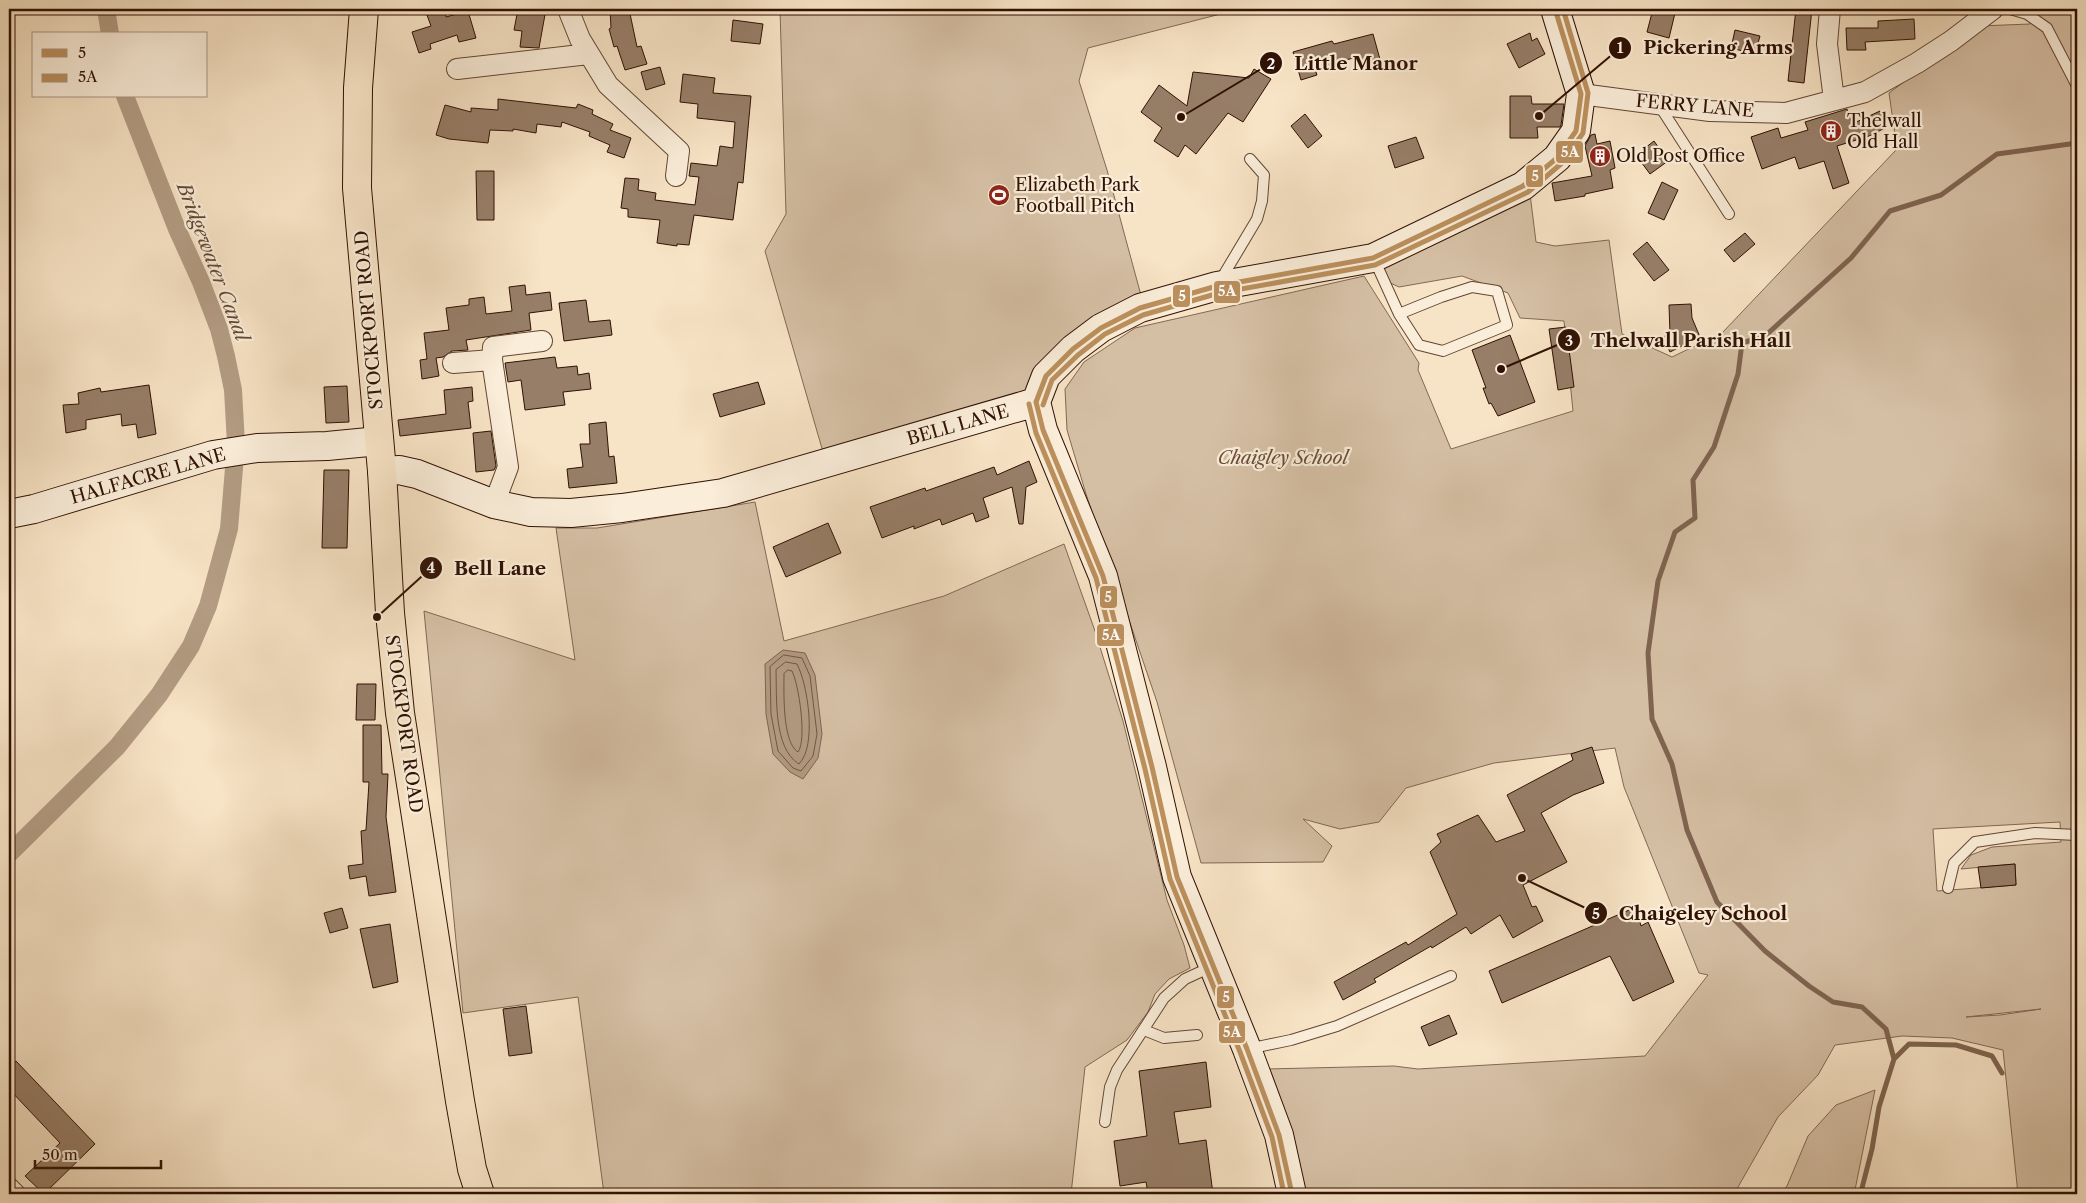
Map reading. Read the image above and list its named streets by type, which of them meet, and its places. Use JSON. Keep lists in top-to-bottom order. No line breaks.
{"streets":{"main road":["STOCKPORT ROAD","BELL LANE","HALFACRE LANE"],"street":["FERRY LANE"]},"crossings":[["STOCKPORT ROAD","BELL LANE"],["STOCKPORT ROAD","HALFACRE LANE"]],"water":["Bridgewater Canal"],"parks":["Chaigley School"],"places":{"other":["Pickering Arms","Little Manor","Thelwall Parish Hall","Bell Lane","Chaigeley School"],"building":["Thelwall Old Hall","Old Post Office"],"sports":["Elizabeth Park Football Pitch"]},"lines":["transit line 5","transit line 5A"],"legend":["5","5A"],"scale_bar":"50 m"}
